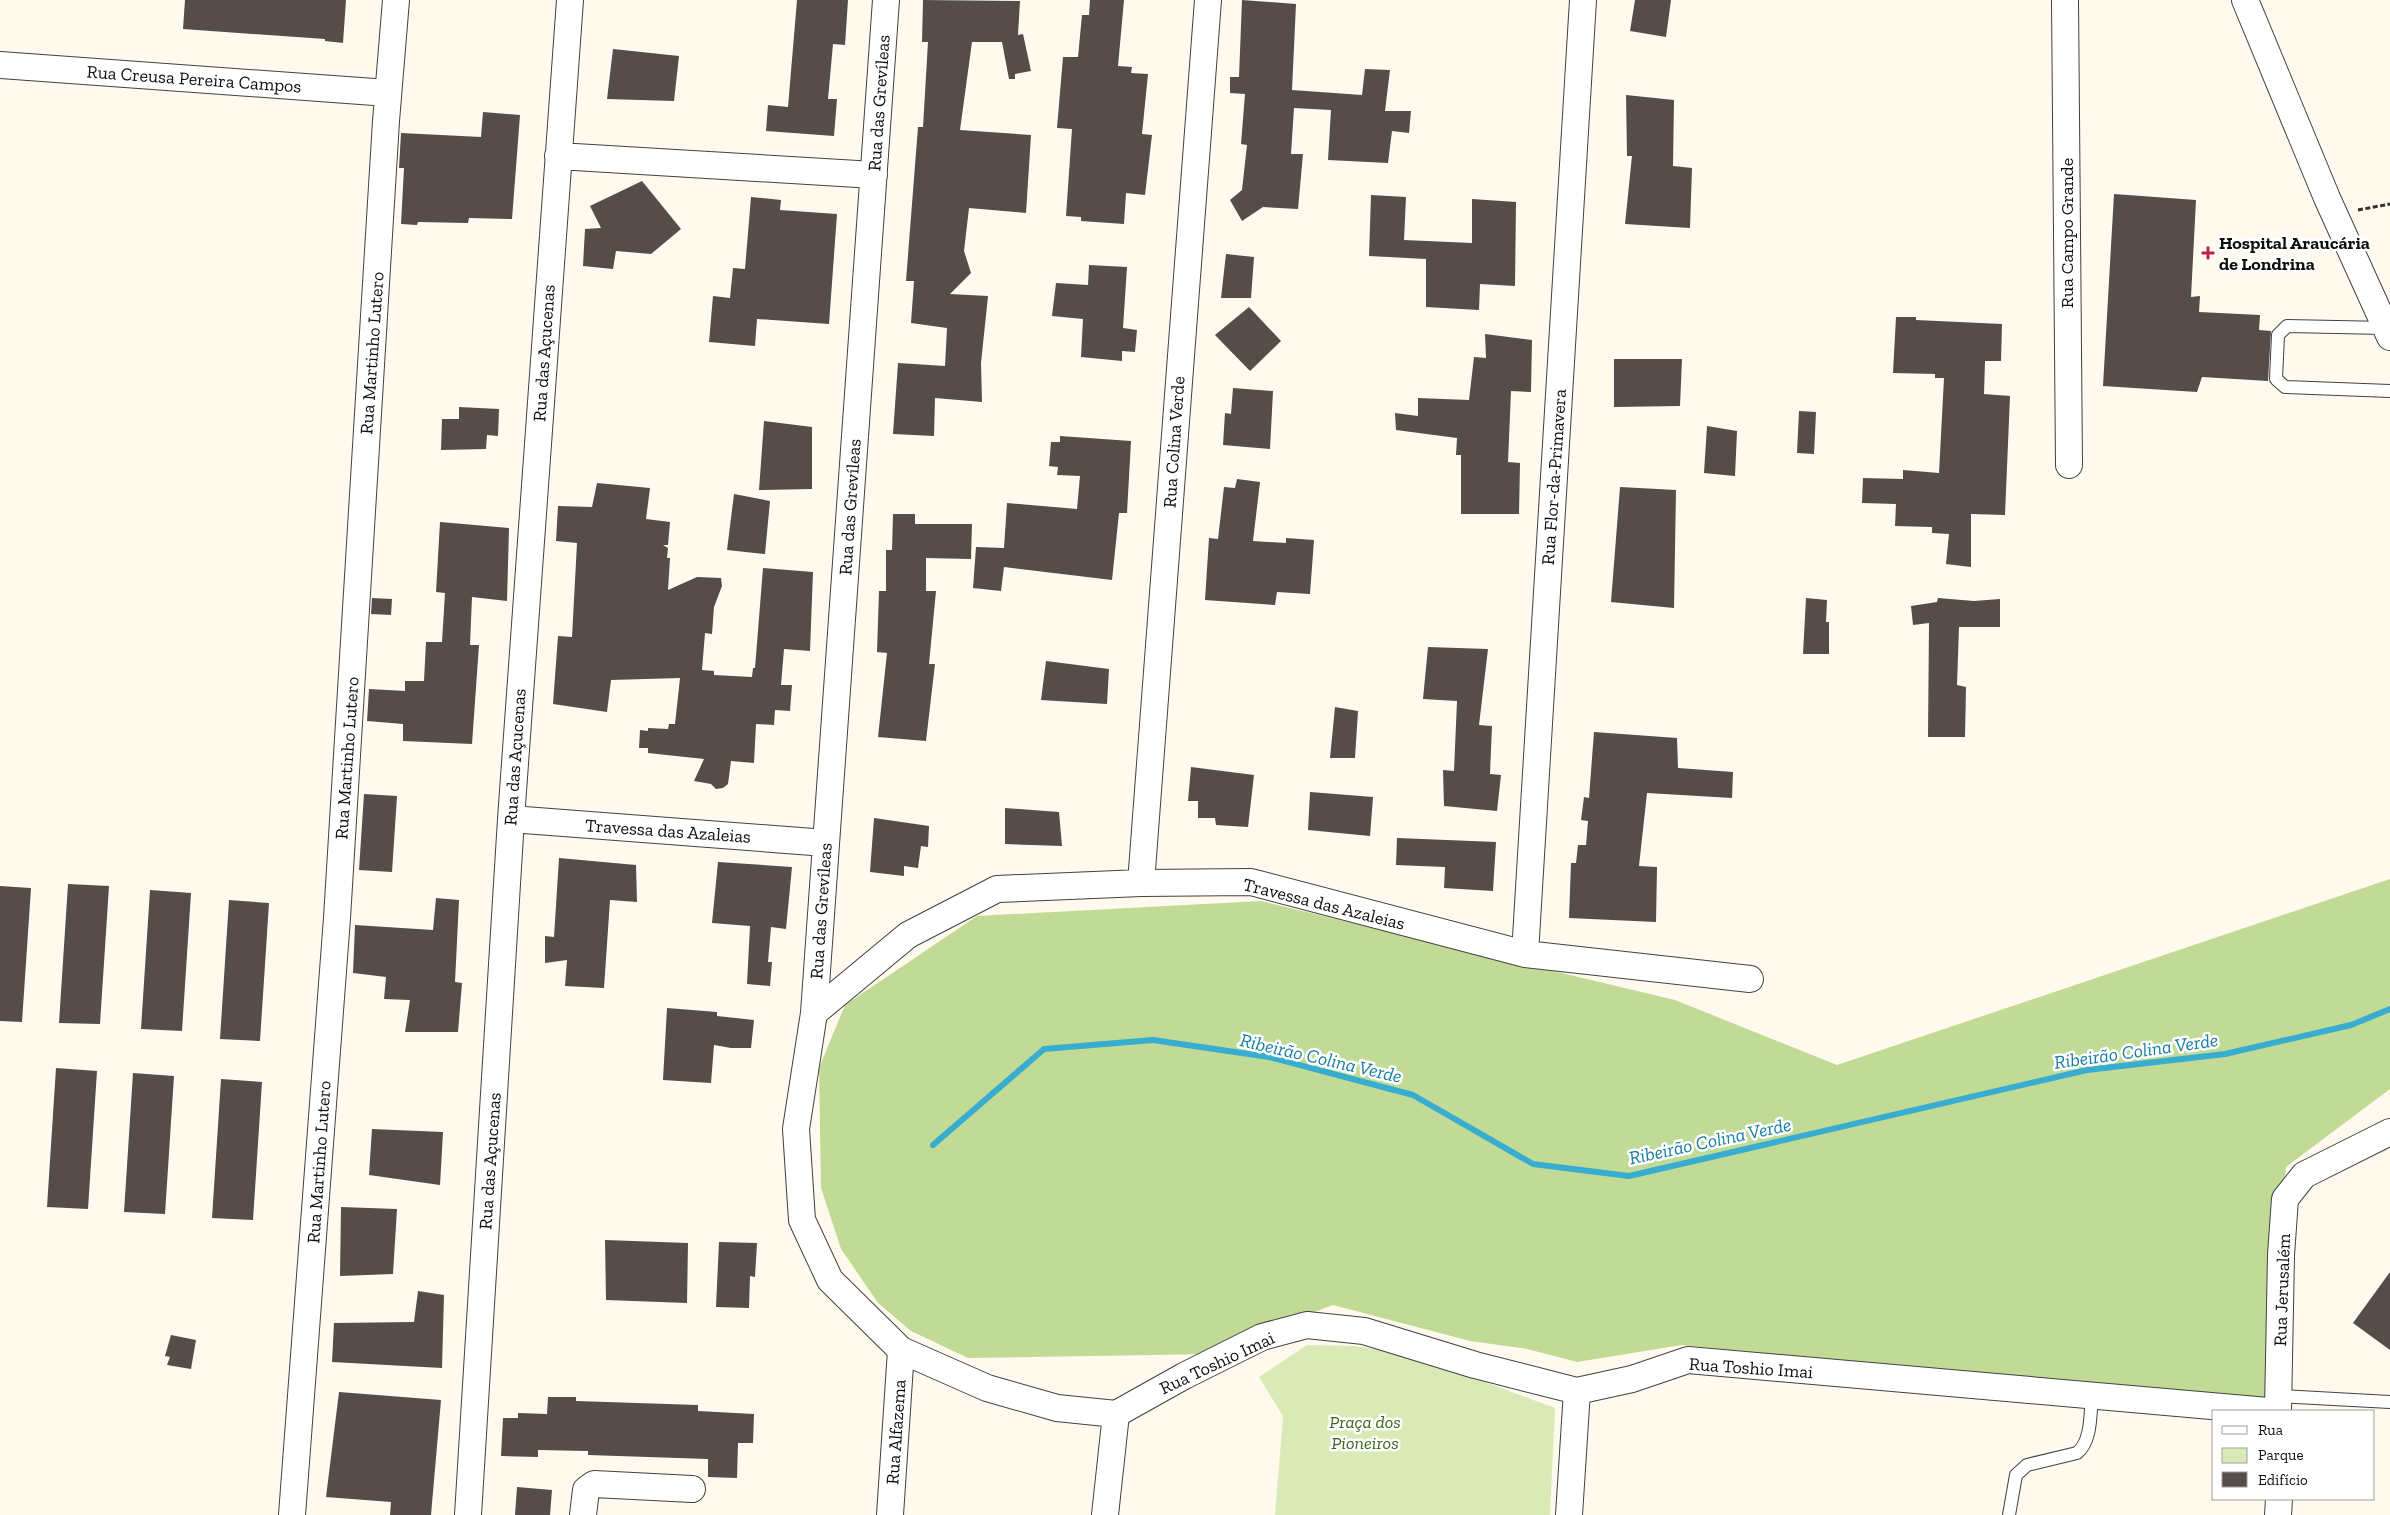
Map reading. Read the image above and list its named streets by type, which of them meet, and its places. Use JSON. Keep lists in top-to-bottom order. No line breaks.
{"streets":{"street":["Rua Creusa Pereira Campos","Rua das Grevíleas","Rua Campo Grande","Rua Martinho Lutero","Rua das Açucenas","Rua Colina Verde","Rua Flor-da-Primavera","Travessa das Azaleias","Rua Jerusalém","Rua Toshio Imai","Rua Alfazema"]},"crossings":[["Rua Creusa Pereira Campos","Rua Martinho Lutero"],["Rua das Grevíleas","Travessa das Azaleias"],["Rua das Grevíleas","Rua Alfazema"],["Rua das Açucenas","Travessa das Azaleias"],["Rua Colina Verde","Travessa das Azaleias"],["Rua Flor-da-Primavera","Travessa das Azaleias"],["Rua Jerusalém","Rua Toshio Imai"]],"water":["Ribeirão Colina Verde"],"parks":["Praça dos Pioneiros"],"places":{"health":["Hospital Araucária de Londrina"]},"legend":["Rua","Parque","Edifício"]}
